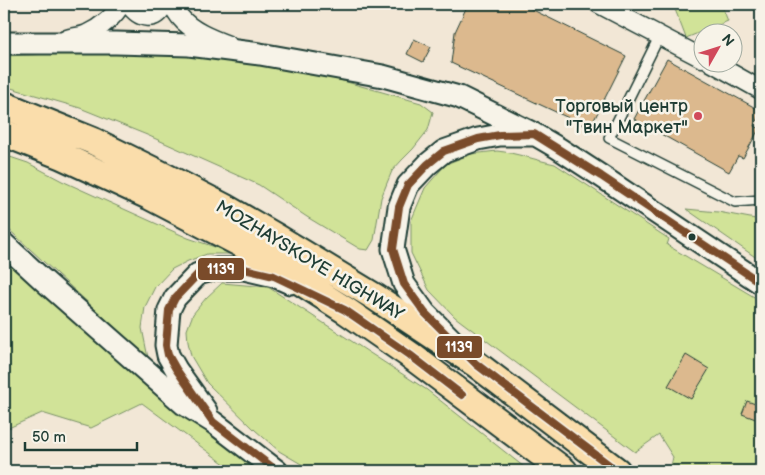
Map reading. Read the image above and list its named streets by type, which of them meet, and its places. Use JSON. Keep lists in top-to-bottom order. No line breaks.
{"streets":{"main road":["MOZHAYSKOYE HIGHWAY"]},"places":["Торговый центр \"Твин Маркет\""],"lines":["transit line 1139"],"scale_bar":"50 m","north":"top right"}
